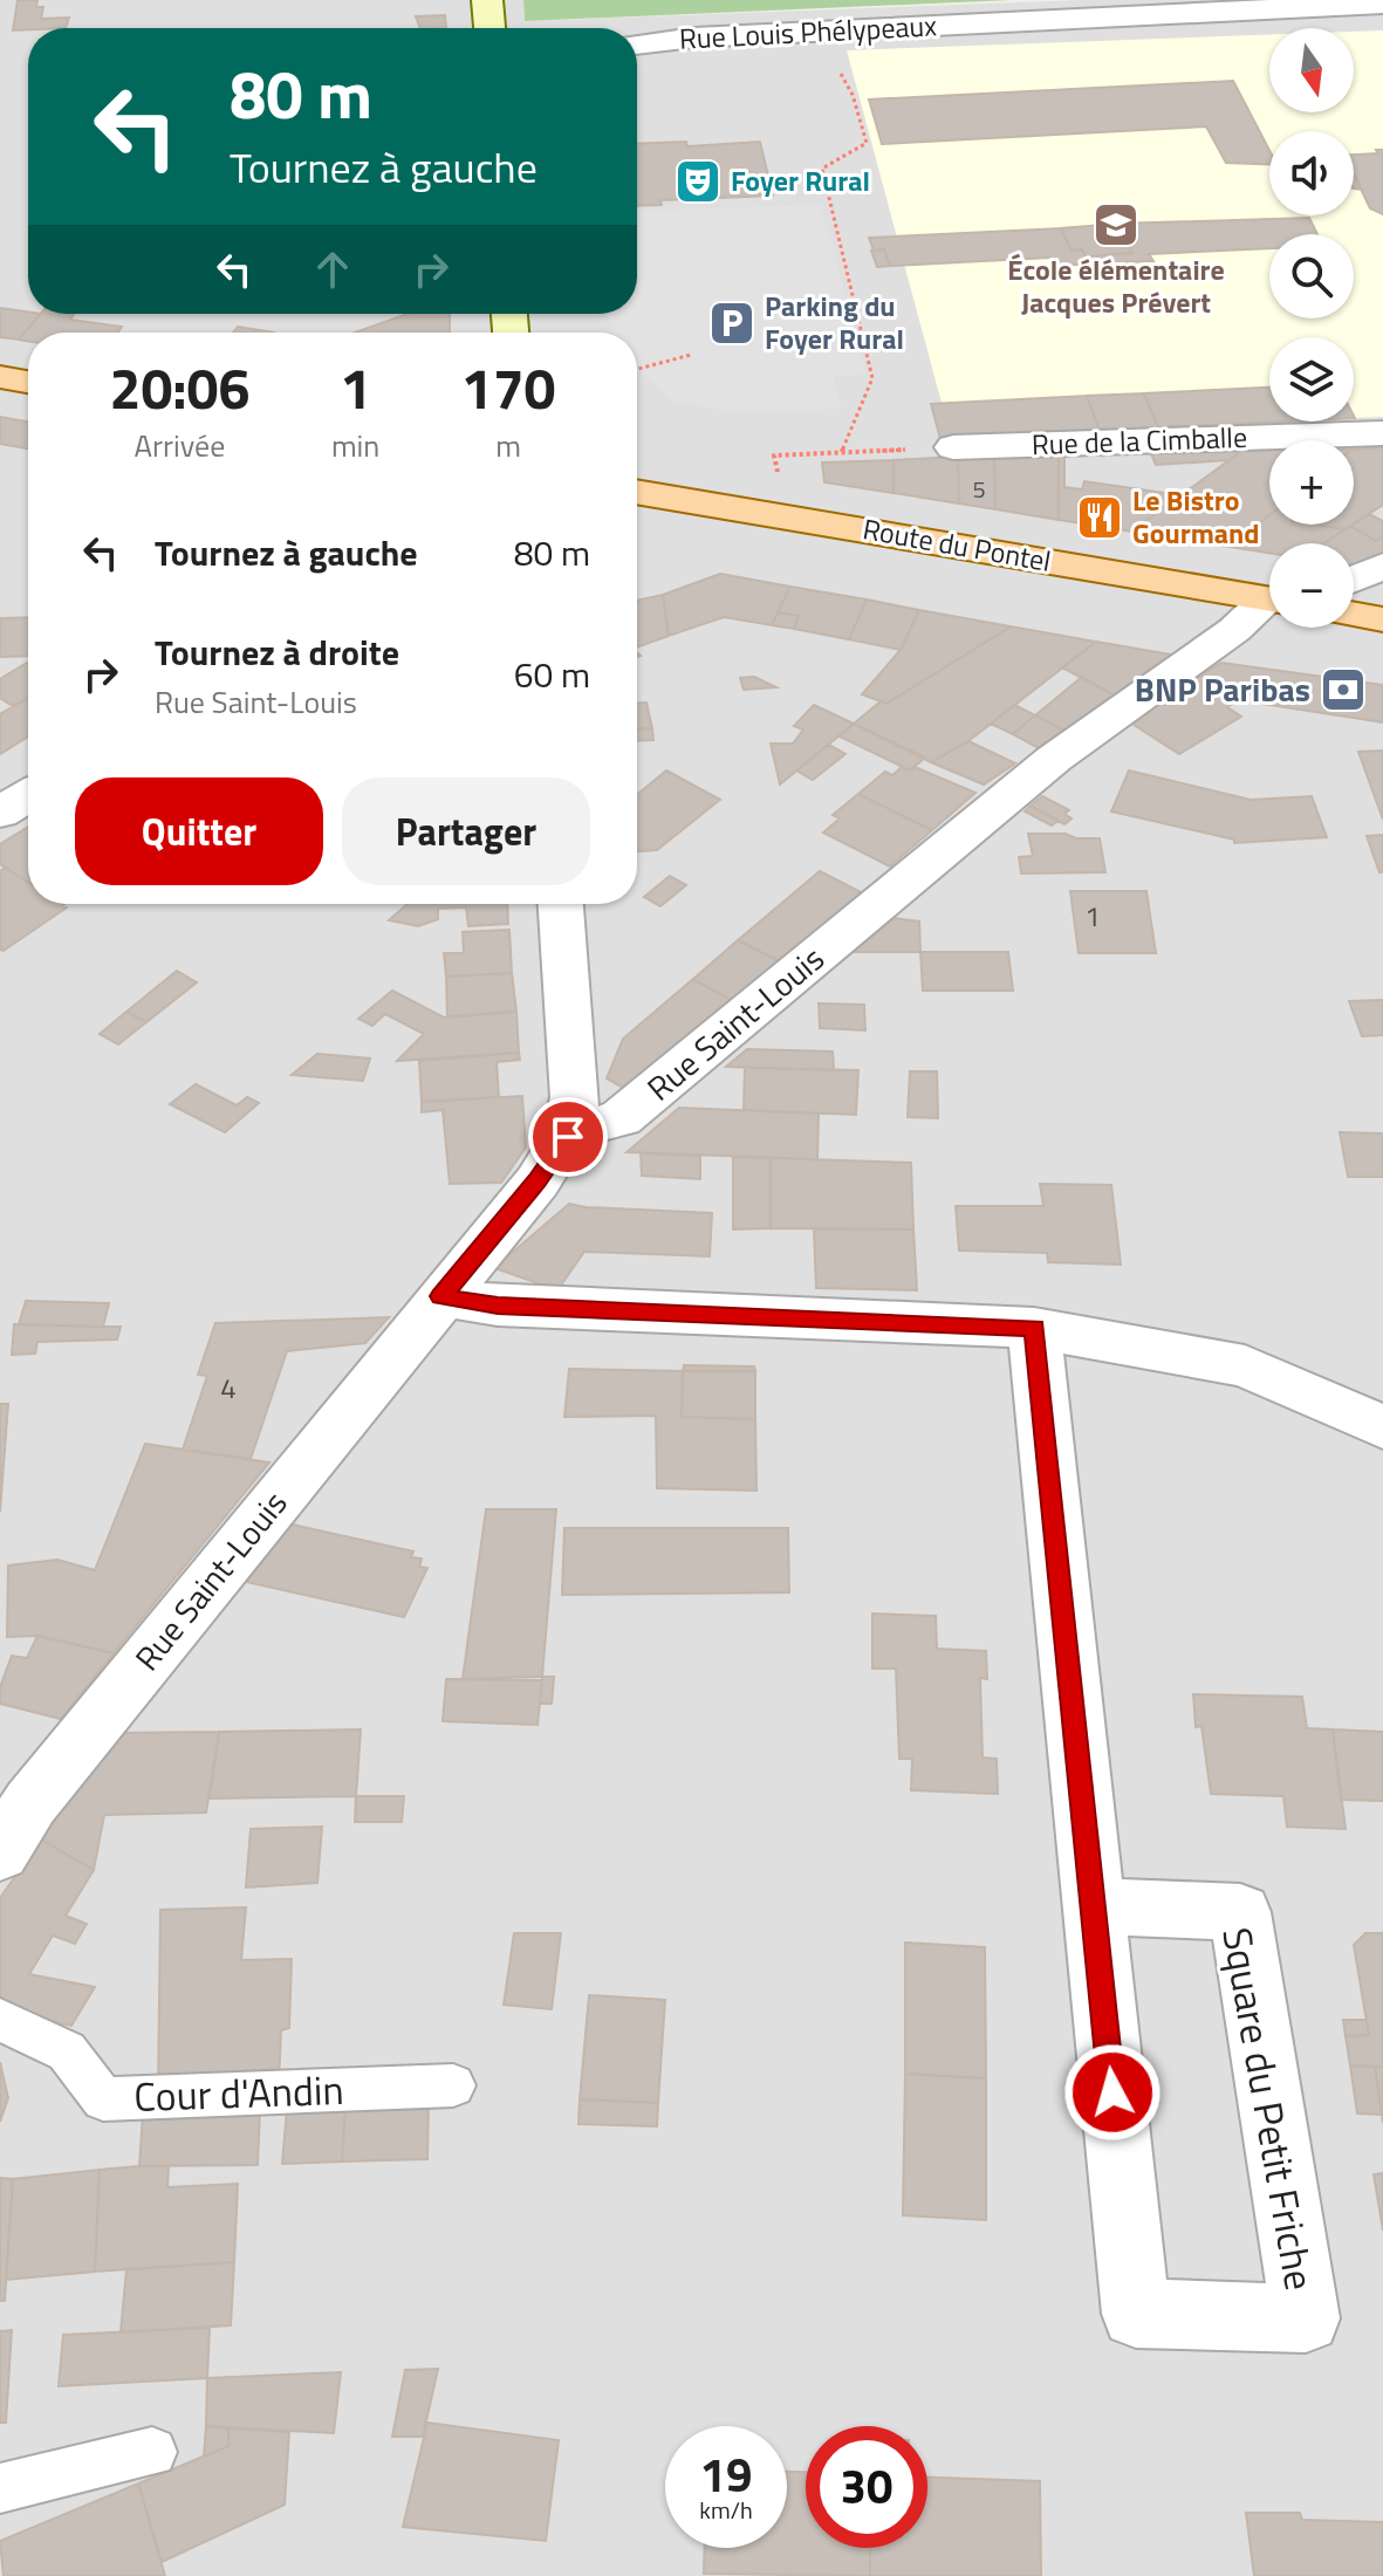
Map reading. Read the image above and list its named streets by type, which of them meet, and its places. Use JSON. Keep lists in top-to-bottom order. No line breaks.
{"streets":{"main road":["Route du Pontel"],"street":["Rue Louis Phélypeaux","Rue de la Cimballe","Rue Saint-Louis","Square du Petit Friche"],"lane":["Cour d'Andin"]},"places":{"theatre":["Foyer Rural"],"school or university":["École élémentaire Jacques Prévert"],"parking":["Parking du Foyer Rural"],"restaurant":["Le Bistro Gourmand"],"bank":["BNP Paribas"]},"house_numbers":["5","1","4"],"north":"bottom","page":{"map_buttons":["+","−"],"turn":["80 m","Tournez à gauche"],"eta":["20:06","Arrivée","1","min","170","m"],"list":[{"name":"Tournez à gauche","value":"80 m"},{"name":"Tournez à droite","note":"Rue Saint-Louis","value":"60 m"}],"buttons":["Quitter","Partager"],"speed":"19 km/h","limit":"30"}}
